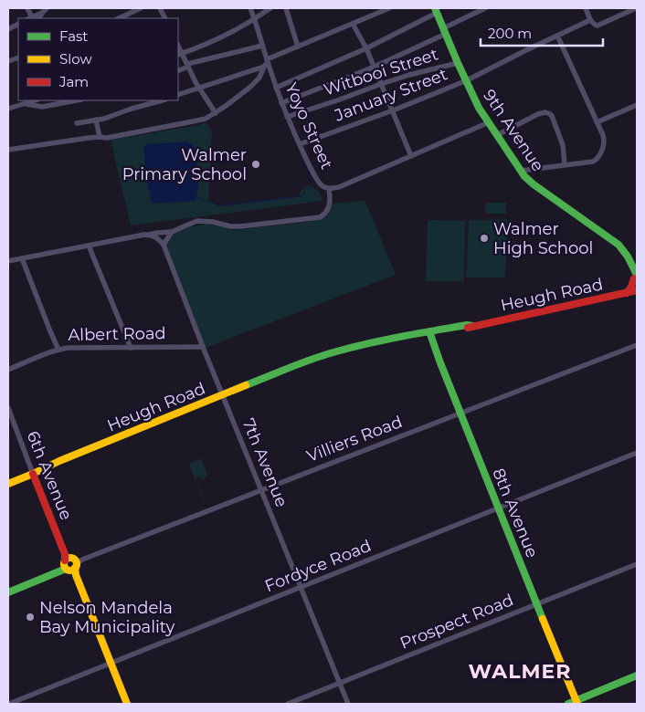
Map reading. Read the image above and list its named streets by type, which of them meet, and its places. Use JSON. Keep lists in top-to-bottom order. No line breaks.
{"streets":{"street":["Witbooi Street","January Street","Yoyo Street","9th Avenue","Heugh Road","Albert Road","Villiers Road","7th Avenue","6th Avenue","8th Avenue","Fordyce Road","Prospect Road"]},"crossings":[["Witbooi Street","Yoyo Street"],["Witbooi Street","9th Avenue"],["January Street","Yoyo Street"],["January Street","9th Avenue"],["Yoyo Street","9th Avenue"],["9th Avenue","Heugh Road"],["Heugh Road","7th Avenue"],["Heugh Road","6th Avenue"],["Heugh Road","8th Avenue"],["Albert Road","7th Avenue"],["Villiers Road","7th Avenue"],["Villiers Road","6th Avenue"],["Villiers Road","8th Avenue"],["7th Avenue","Fordyce Road"],["7th Avenue","Prospect Road"],["6th Avenue","Fordyce Road"],["8th Avenue","Fordyce Road"],["8th Avenue","Prospect Road"]],"districts":["WALMER"],"places":["Walmer Primary School","Walmer High School","Nelson Mandela Bay Municipality"],"legend":["Fast","Slow","Jam"],"scale_bar":"200 m"}
